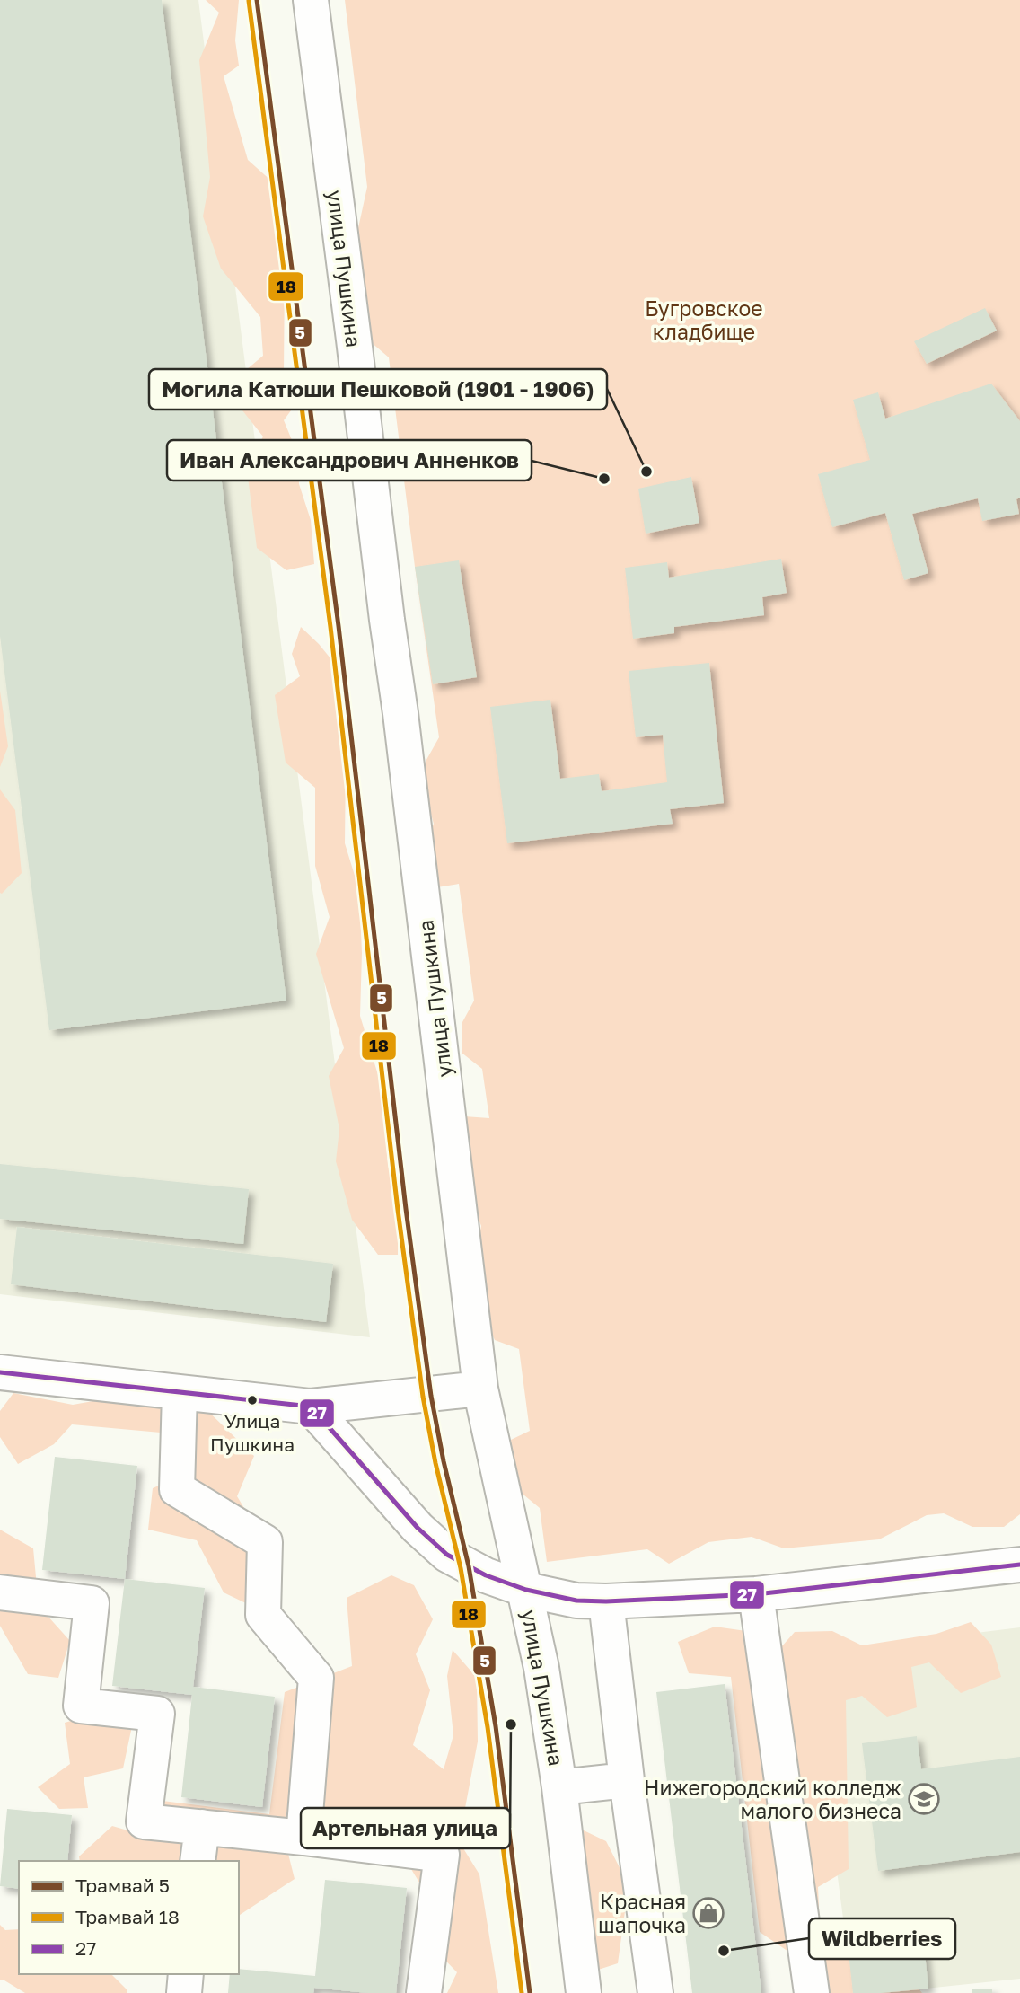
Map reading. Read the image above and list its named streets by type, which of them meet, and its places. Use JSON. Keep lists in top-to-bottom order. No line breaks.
{"streets":{"street":["улица Пушкина"]},"parks":["Бугровское кладбище"],"places":{"other":["Могила Катюши Пешковой (1901 - 1906)","Иван Александрович Анненков","Улица Пушкина","Артельная улица","Wildberries"],"school or university":["Нижегородский колледж малого бизнеса"],"shop":["Красная шапочка"]},"lines":["tram line 5","tram line 18","transit line 27"],"legend":["Трамвай 5","Трамвай 18","27"]}
